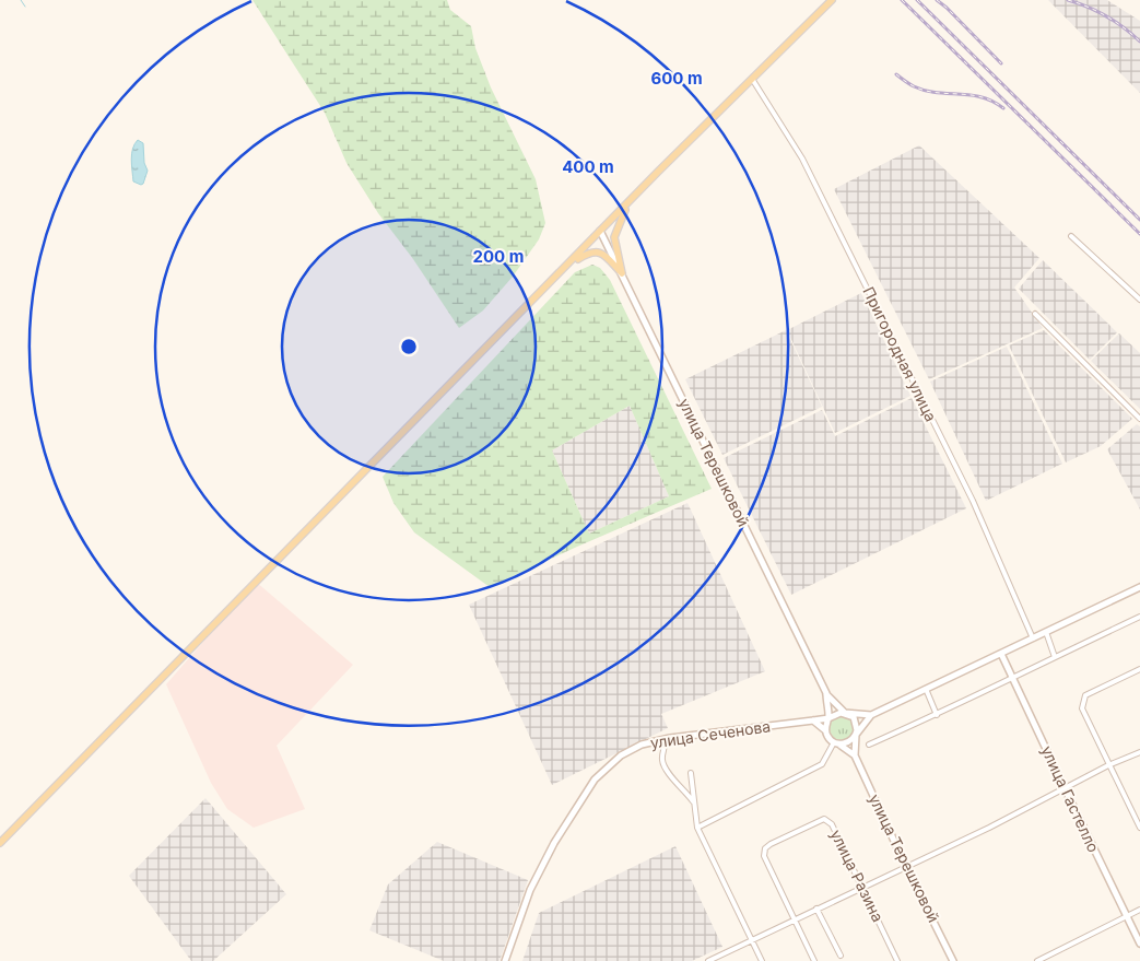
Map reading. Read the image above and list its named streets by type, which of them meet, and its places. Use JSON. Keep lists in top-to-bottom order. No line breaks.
{"streets":{"street":["Пригородная улица","улица Терешковой","улица Сеченова","улица Гастелло","улица Разина"]},"crossings":[["улица Терешковой","улица Сеченова"]],"rings":["600 m","400 m","200 m"]}
